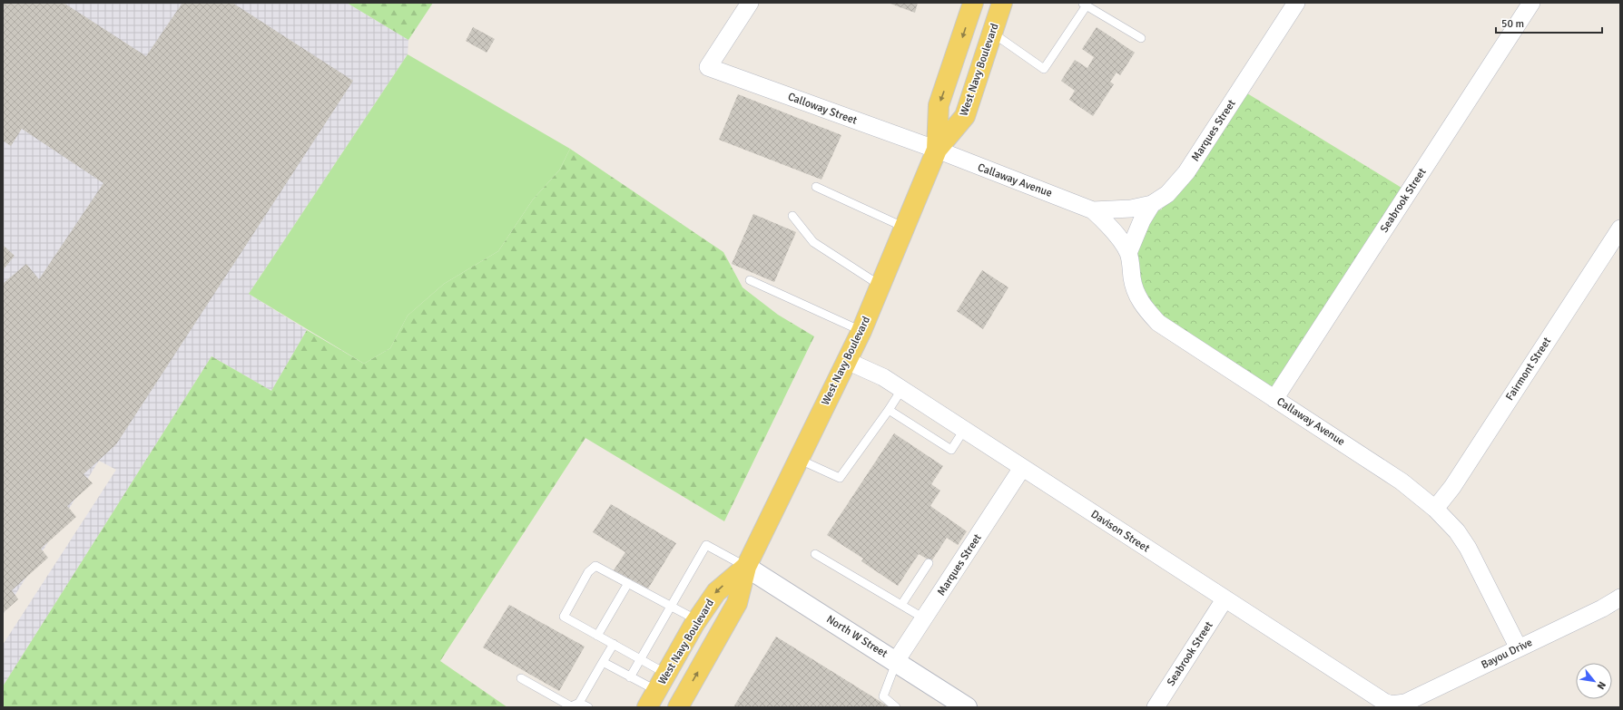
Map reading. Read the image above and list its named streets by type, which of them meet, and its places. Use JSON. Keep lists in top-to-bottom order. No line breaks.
{"streets":{"main road":["West Navy Boulevard","North W Street"],"street":["Calloway Street","Marques Street","Callaway Avenue","Seabrook Street","Fairmont Street","Davison Street","Bayou Drive"]},"crossings":[["West Navy Boulevard","Calloway Street"],["West Navy Boulevard","Callaway Avenue"],["West Navy Boulevard","Davison Street"],["West Navy Boulevard","North W Street"],["Calloway Street","Callaway Avenue"],["Marques Street","Callaway Avenue"],["Marques Street","Davison Street"],["Marques Street","North W Street"],["Callaway Avenue","Seabrook Street"],["Callaway Avenue","Fairmont Street"],["Callaway Avenue","Bayou Drive"],["Seabrook Street","Davison Street"],["Davison Street","Bayou Drive"]],"scale_bar":"50 m","north":"bottom right"}
